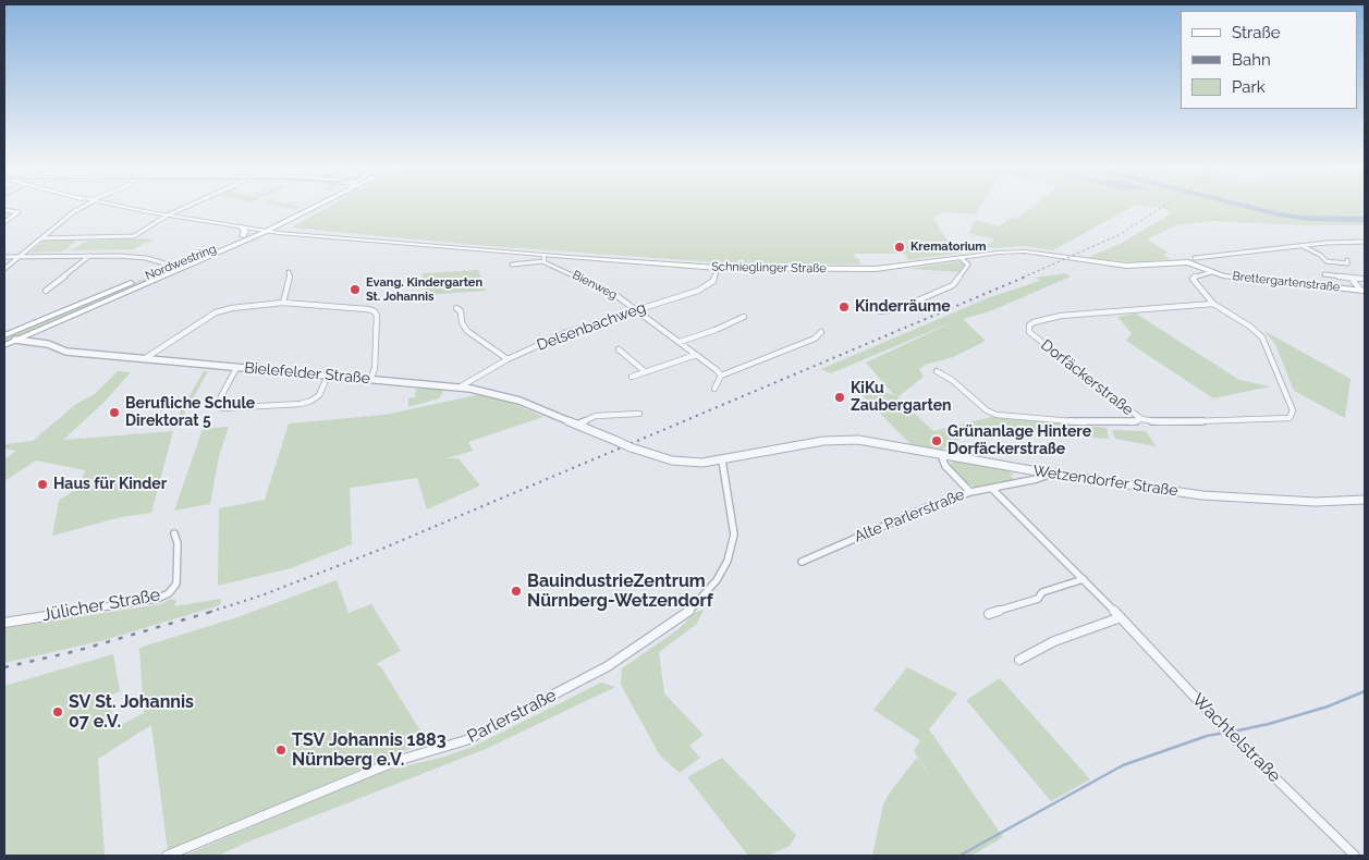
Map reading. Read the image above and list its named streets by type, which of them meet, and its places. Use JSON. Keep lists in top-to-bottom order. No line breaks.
{"streets":{"main road":["Nordwestring","Schnieglinger Straße","Brettergartenstraße"],"street":["Bienweg","Delsenbachweg","Bielefelder Straße","Dorfäckerstraße","Wetzendorfer Straße","Alte Parlerstraße","Jülicher Straße","Parlerstraße","Wachtelstraße"]},"crossings":[["Nordwestring","Schnieglinger Straße"],["Nordwestring","Bielefelder Straße"],["Schnieglinger Straße","Brettergartenstraße"],["Schnieglinger Straße","Bienweg"],["Schnieglinger Straße","Delsenbachweg"],["Schnieglinger Straße","Dorfäckerstraße"],["Brettergartenstraße","Dorfäckerstraße"],["Bienweg","Delsenbachweg"],["Delsenbachweg","Bielefelder Straße"],["Bielefelder Straße","Wetzendorfer Straße"],["Wetzendorfer Straße","Alte Parlerstraße"],["Wetzendorfer Straße","Parlerstraße"],["Alte Parlerstraße","Wachtelstraße"]],"places":["Krematorium","Evang. Kindergarten St. Johannis","Kinderräume","KiKu Zaubergarten","Berufliche Schule Direktorat 5","Grünanlage Hintere Dorfäckerstraße","Haus für Kinder","BauindustrieZentrum Nürnberg-Wetzendorf","SV St. Johannis 07 e.V.","TSV Johannis 1883 Nürnberg e.V."],"legend":["Straße","Bahn","Park"]}
